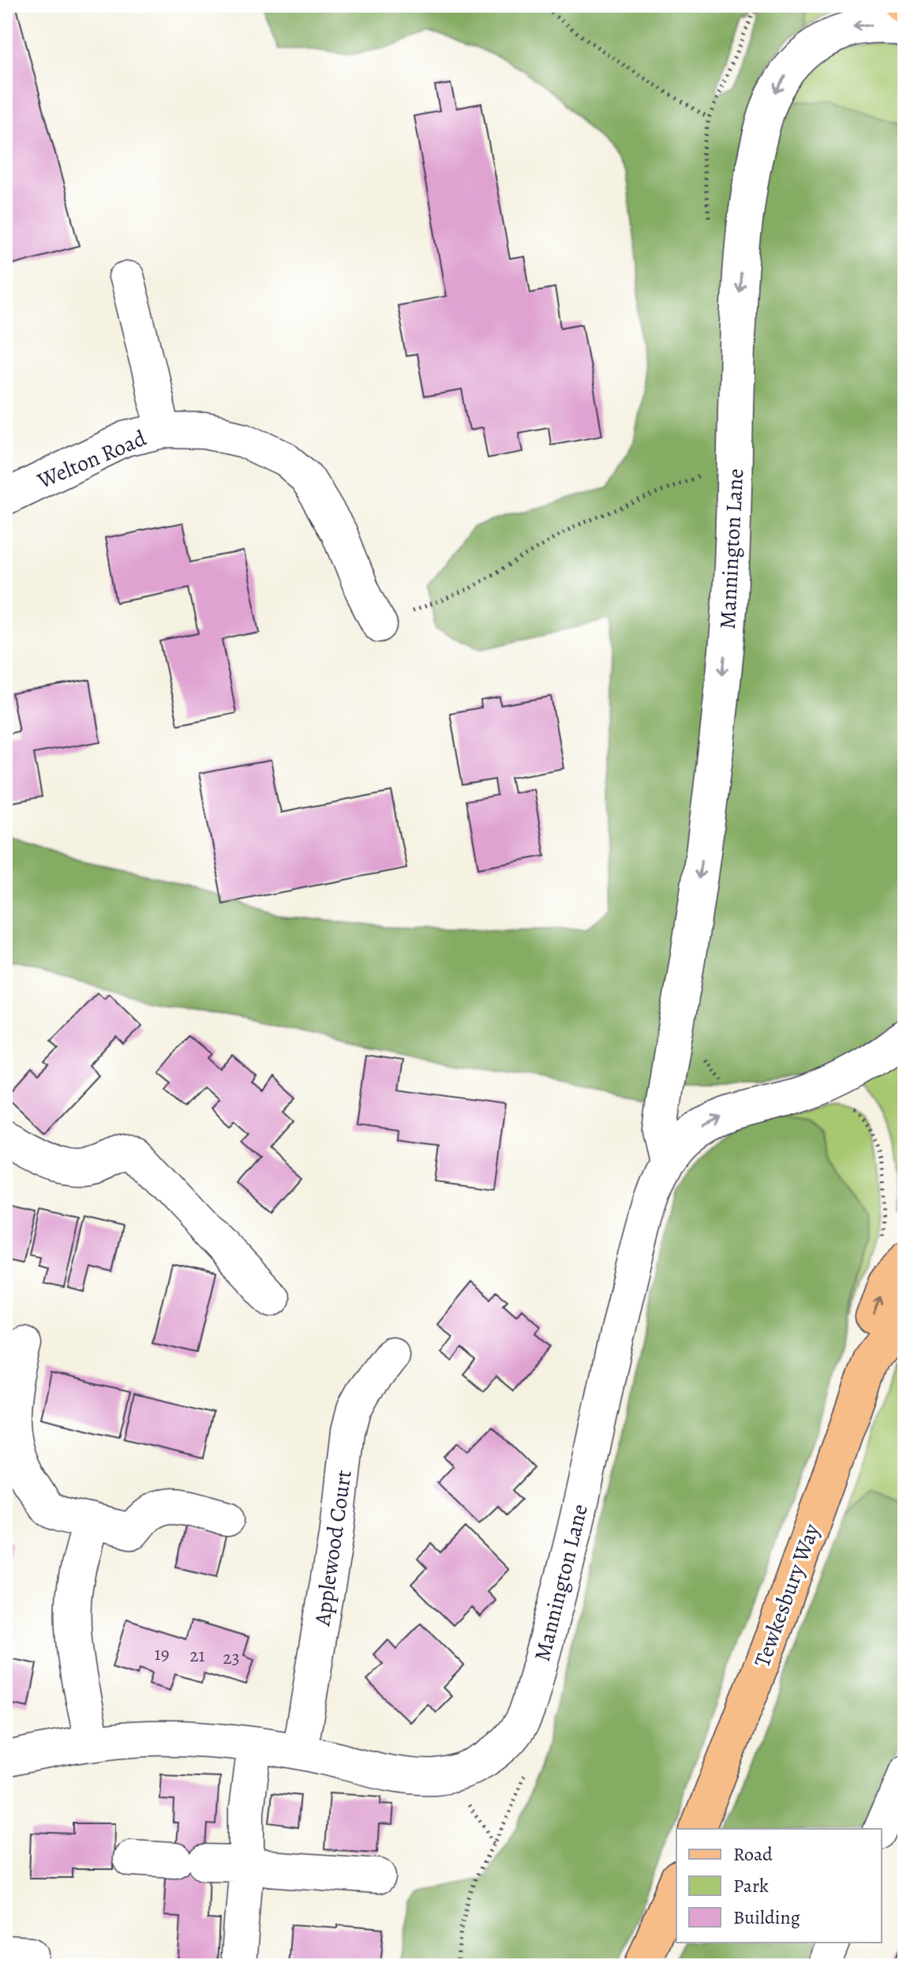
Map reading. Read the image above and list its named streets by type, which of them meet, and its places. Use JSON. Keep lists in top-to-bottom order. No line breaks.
{"streets":{"main road":["Tewkesbury Way"],"street":["Welton Road","Mannington Lane","Applewood Court"]},"crossings":[["Mannington Lane","Applewood Court"]],"house_numbers":["19","21","23"],"legend":["Road","Park","Building"]}
